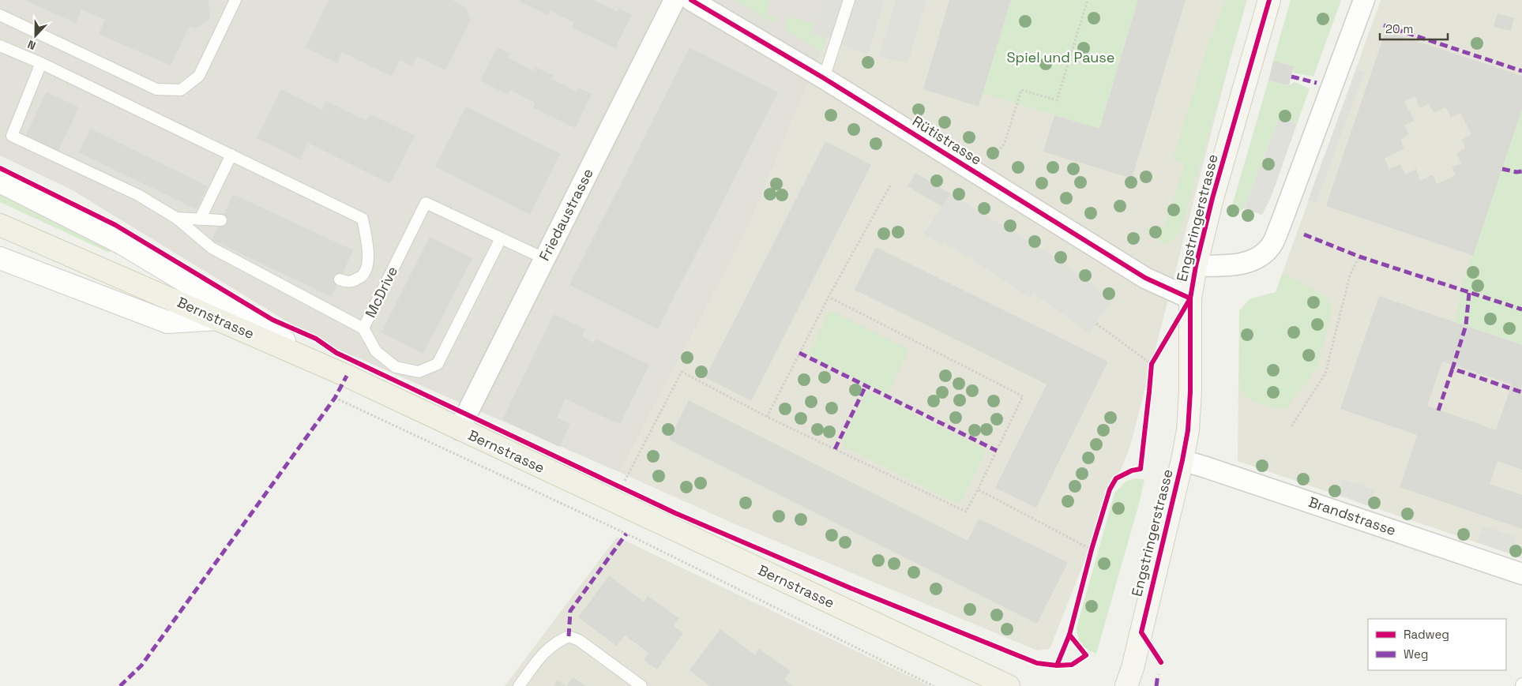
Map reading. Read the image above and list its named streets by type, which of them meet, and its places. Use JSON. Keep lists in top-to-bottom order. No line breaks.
{"streets":{"main road":["Engstringerstrasse","Bernstrasse"],"street":["Rütistrasse","Friedaustrasse","Brandstrasse"],"lane":["McDrive"]},"crossings":[["Rütistrasse","Engstringerstrasse"],["Friedaustrasse","Bernstrasse"],["Engstringerstrasse","Brandstrasse"]],"parks":["Spiel und Pause"],"legend":["Radweg","Weg"],"scale_bar":"20 m","north":"bottom"}
